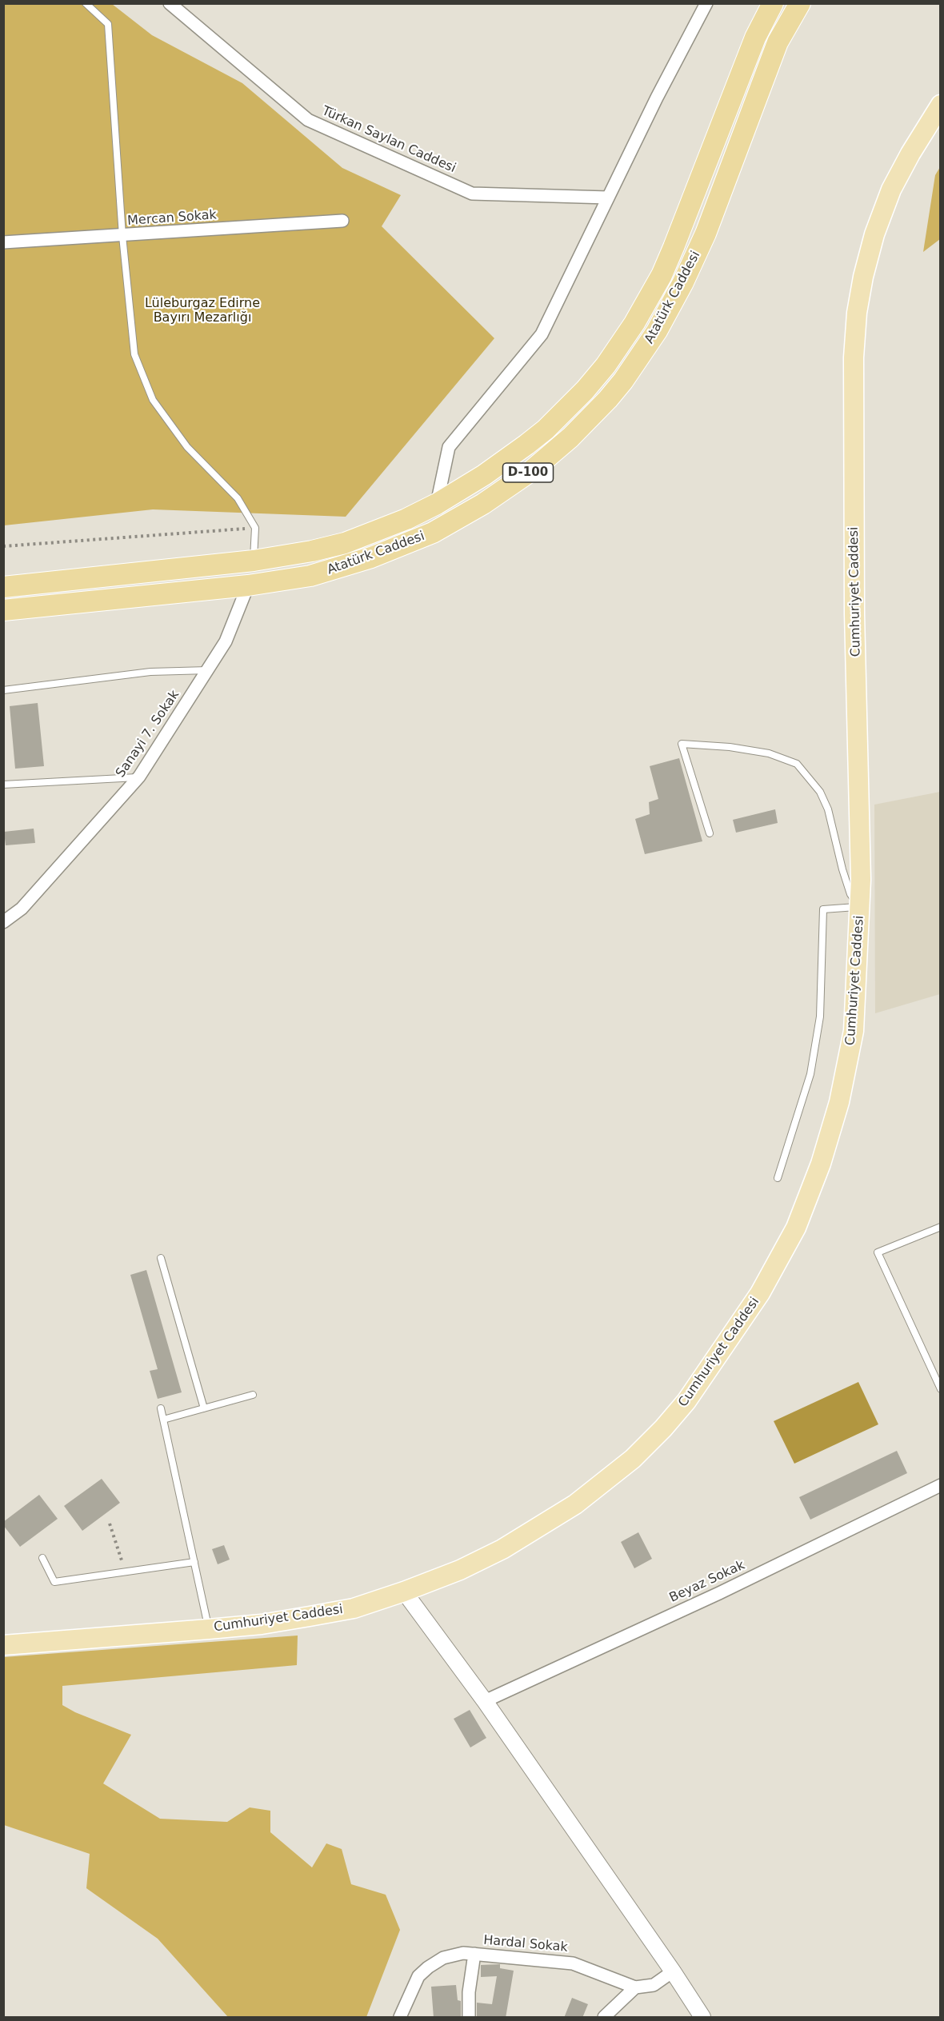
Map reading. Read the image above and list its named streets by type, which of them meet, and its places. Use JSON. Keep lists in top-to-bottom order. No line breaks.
{"streets":{"highway":["Atatürk Caddesi","D-100"],"main road":["Cumhuriyet Caddesi"],"street":["Türkan Saylan Caddesi","Mercan Sokak","Sanayi 7. Sokak","Beyaz Sokak","Hardal Sokak"]},"crossings":[["Atatürk Caddesi","Sanayi 7. Sokak"]],"parks":["Lüleburgaz Edirne Bayırı Mezarlığı"]}
